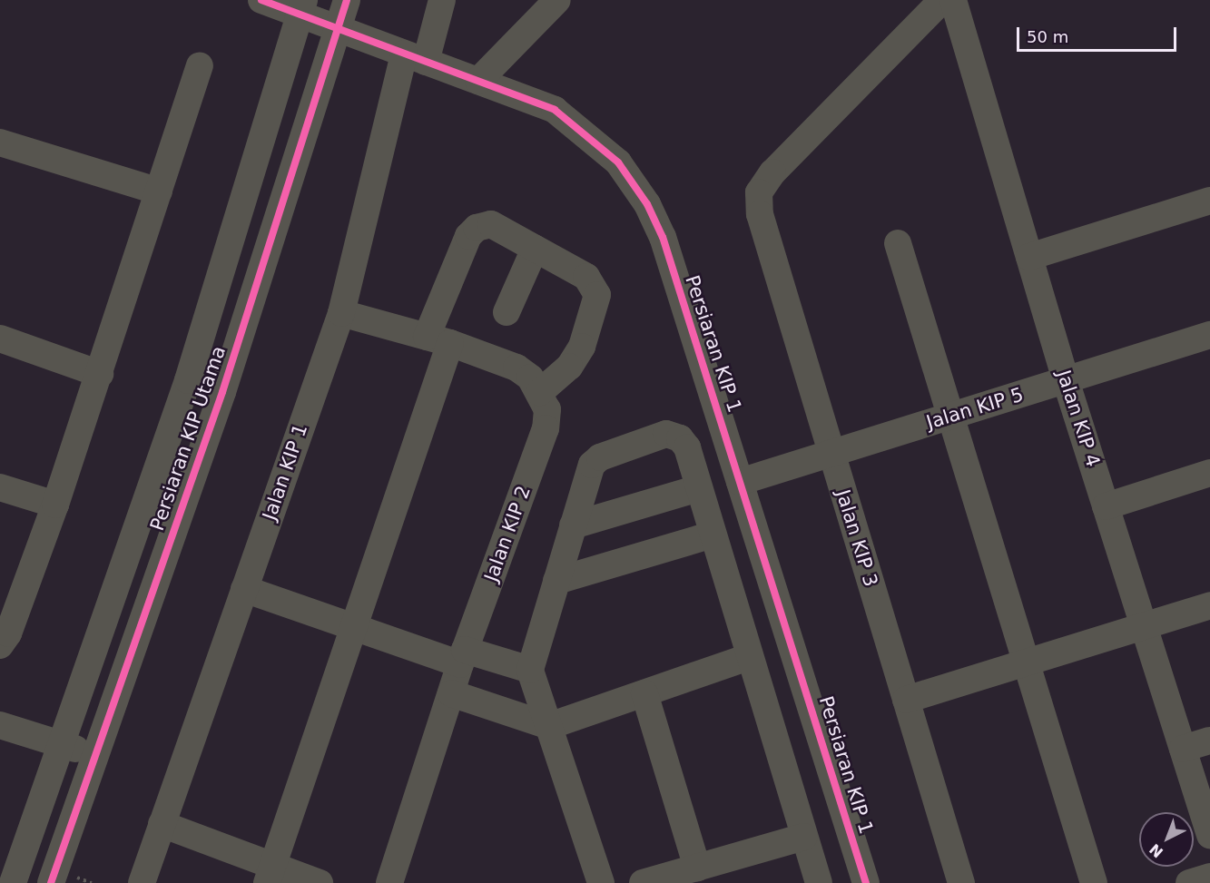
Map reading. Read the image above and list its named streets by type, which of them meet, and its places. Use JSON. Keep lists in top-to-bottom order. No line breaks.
{"streets":{"street":["Persiaran KIP 1","Jalan KIP 5","Jalan KIP 4","Persiaran KIP Utama","Jalan KIP 1","Jalan KIP 2","Jalan KIP 3"]},"crossings":[["Persiaran KIP 1","Jalan KIP 5"],["Persiaran KIP 1","Persiaran KIP Utama"],["Persiaran KIP 1","Jalan KIP 1"],["Jalan KIP 5","Jalan KIP 4"],["Jalan KIP 5","Jalan KIP 3"],["Jalan KIP 1","Jalan KIP 2"]],"scale_bar":"50 m","north":"bottom left"}
